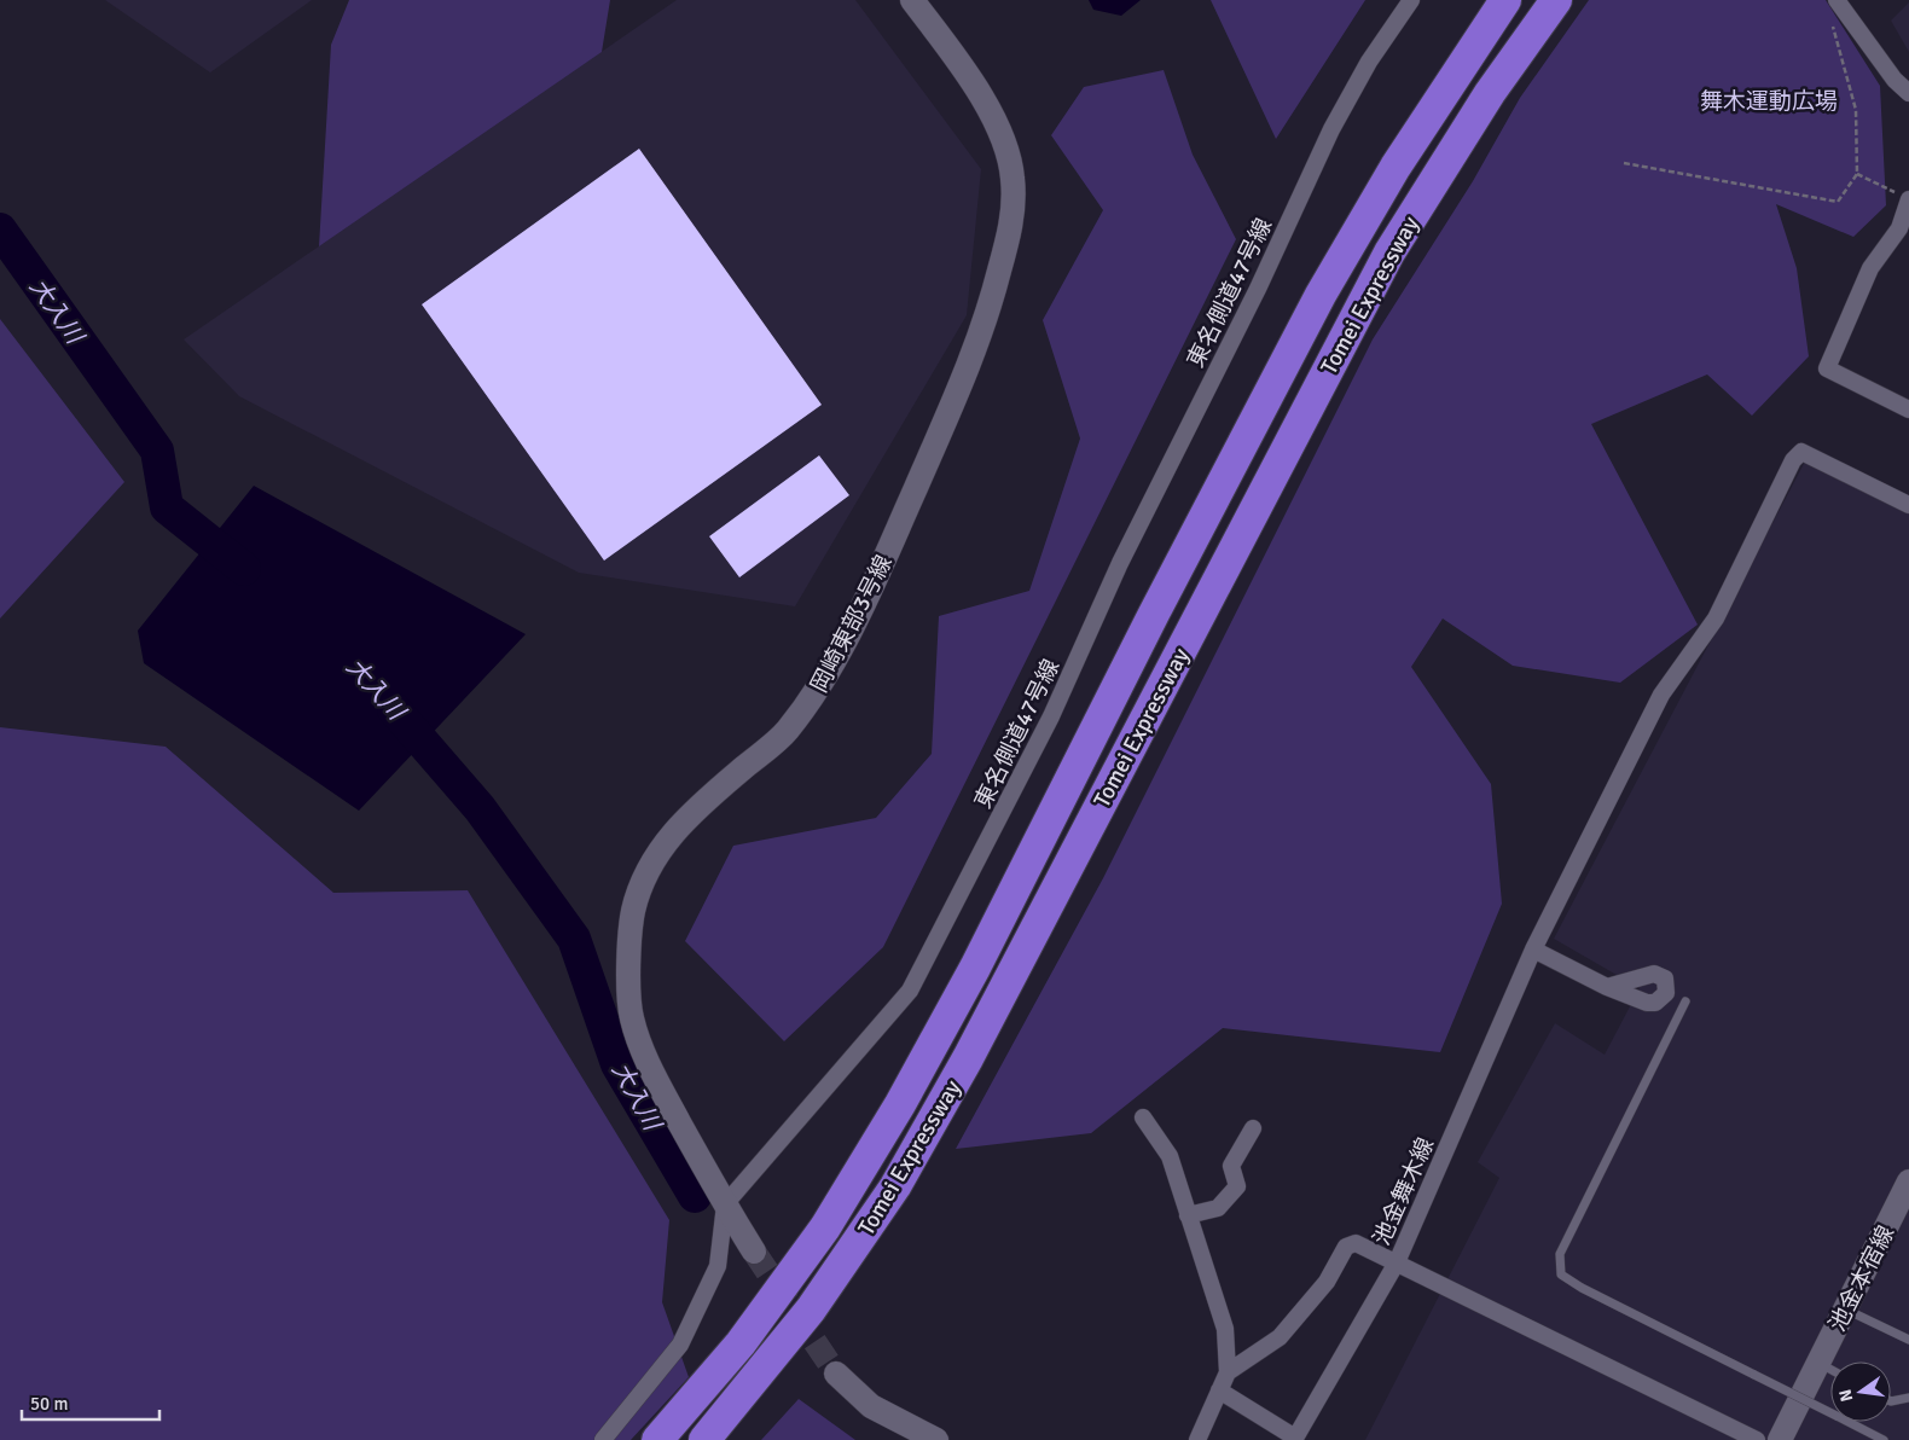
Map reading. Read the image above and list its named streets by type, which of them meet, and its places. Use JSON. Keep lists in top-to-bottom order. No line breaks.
{"streets":{"highway":["Tomei Expressway"],"street":["東名側道47号線","岡崎東部3号線","池金舞木線","池金本宿線"]},"crossings":[["東名側道47号線","岡崎東部3号線"]],"water":["大入川"],"parks":["舞木運動広場"],"scale_bar":"50 m","north":"left"}
